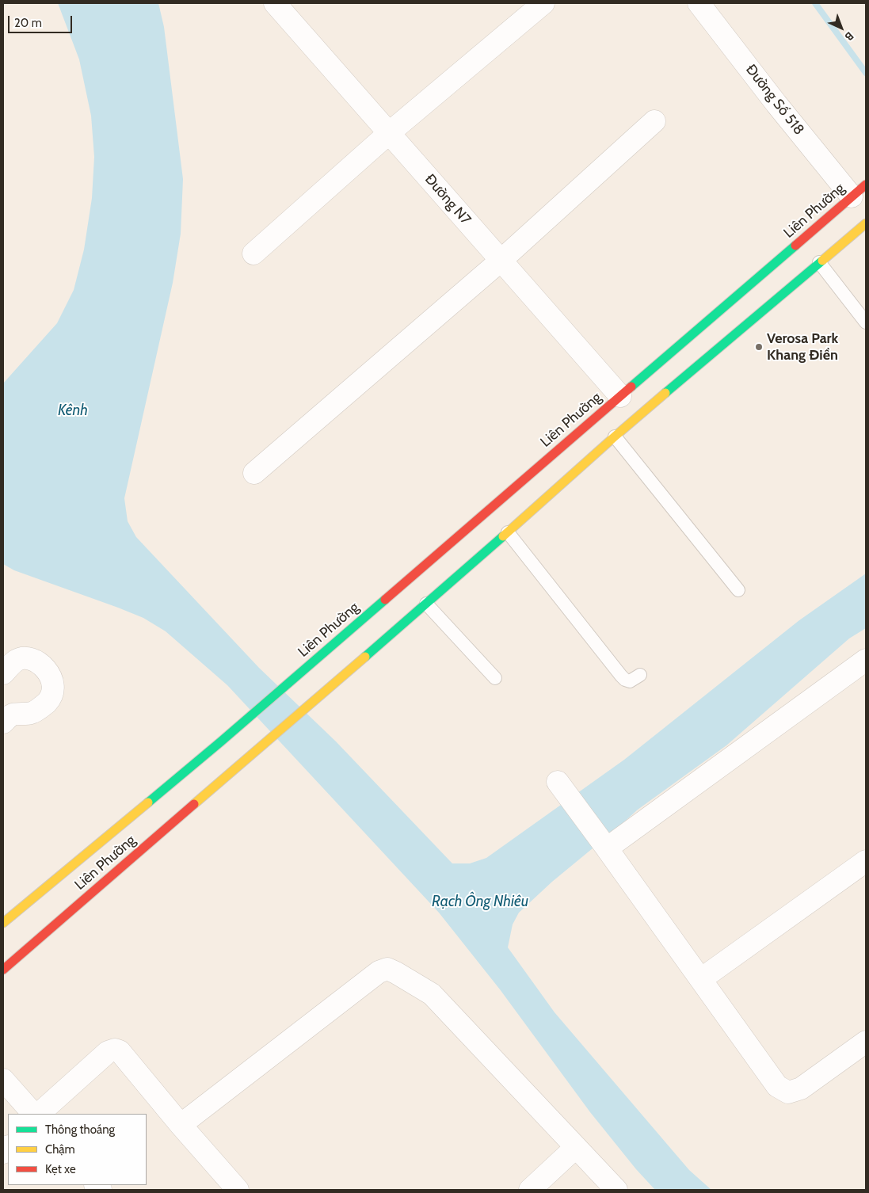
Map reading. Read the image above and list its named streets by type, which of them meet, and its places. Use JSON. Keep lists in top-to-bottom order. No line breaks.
{"streets":{"street":["Đường Số 518","Đường N7","Liên Phường"]},"crossings":[["Đường Số 518","Liên Phường"],["Đường N7","Liên Phường"]],"water":["Kênh","Rạch Ông Nhiêu"],"places":["Verosa Park Khang Điền"],"legend":["Thông thoáng","Chậm","Kẹt xe"],"scale_bar":"20 m","north":"bottom right"}
